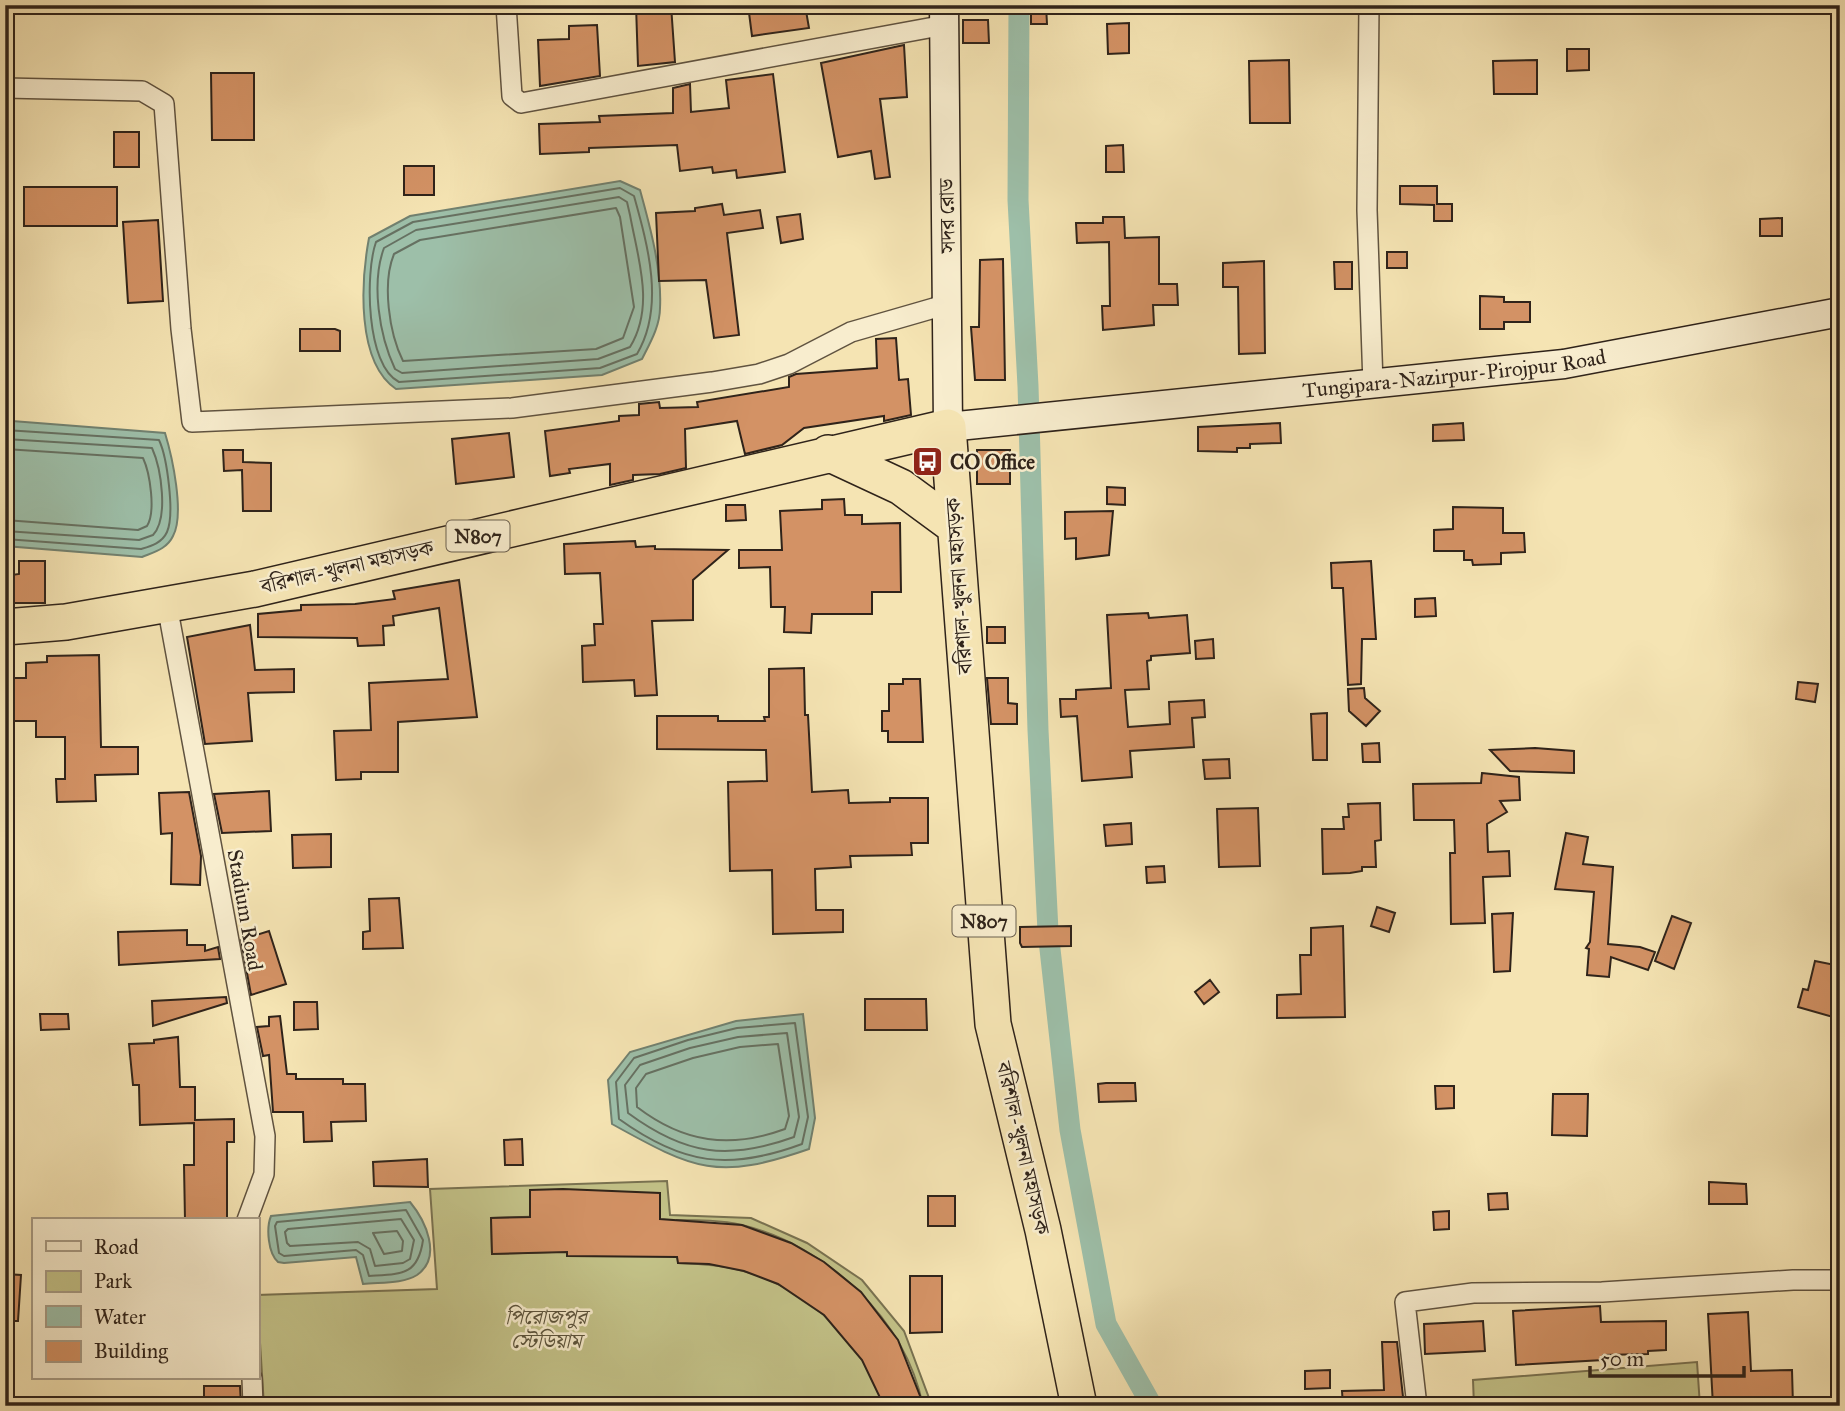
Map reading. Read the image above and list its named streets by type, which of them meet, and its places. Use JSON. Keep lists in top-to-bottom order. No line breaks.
{"streets":{"highway":["N807","বরিশাল-খুলনা মহাসড়ক"],"main road":["সদর রোড","Tungipara-Nazirpur-Pirojpur Road"],"street":["Stadium Road"]},"crossings":[["সদর রোড","Tungipara-Nazirpur-Pirojpur Road"],["সদর রোড","বরিশাল-খুলনা মহাসড়ক"],["Tungipara-Nazirpur-Pirojpur Road","বরিশাল-খুলনা মহাসড়ক"],["বরিশাল-খুলনা মহাসড়ক","Stadium Road"]],"parks":["পিরোজপুর স্টেডিয়াম"],"places":{"bus stop":["CO Office"]},"legend":["Road","Park","Water","Building"],"scale_bar":"50 m"}
